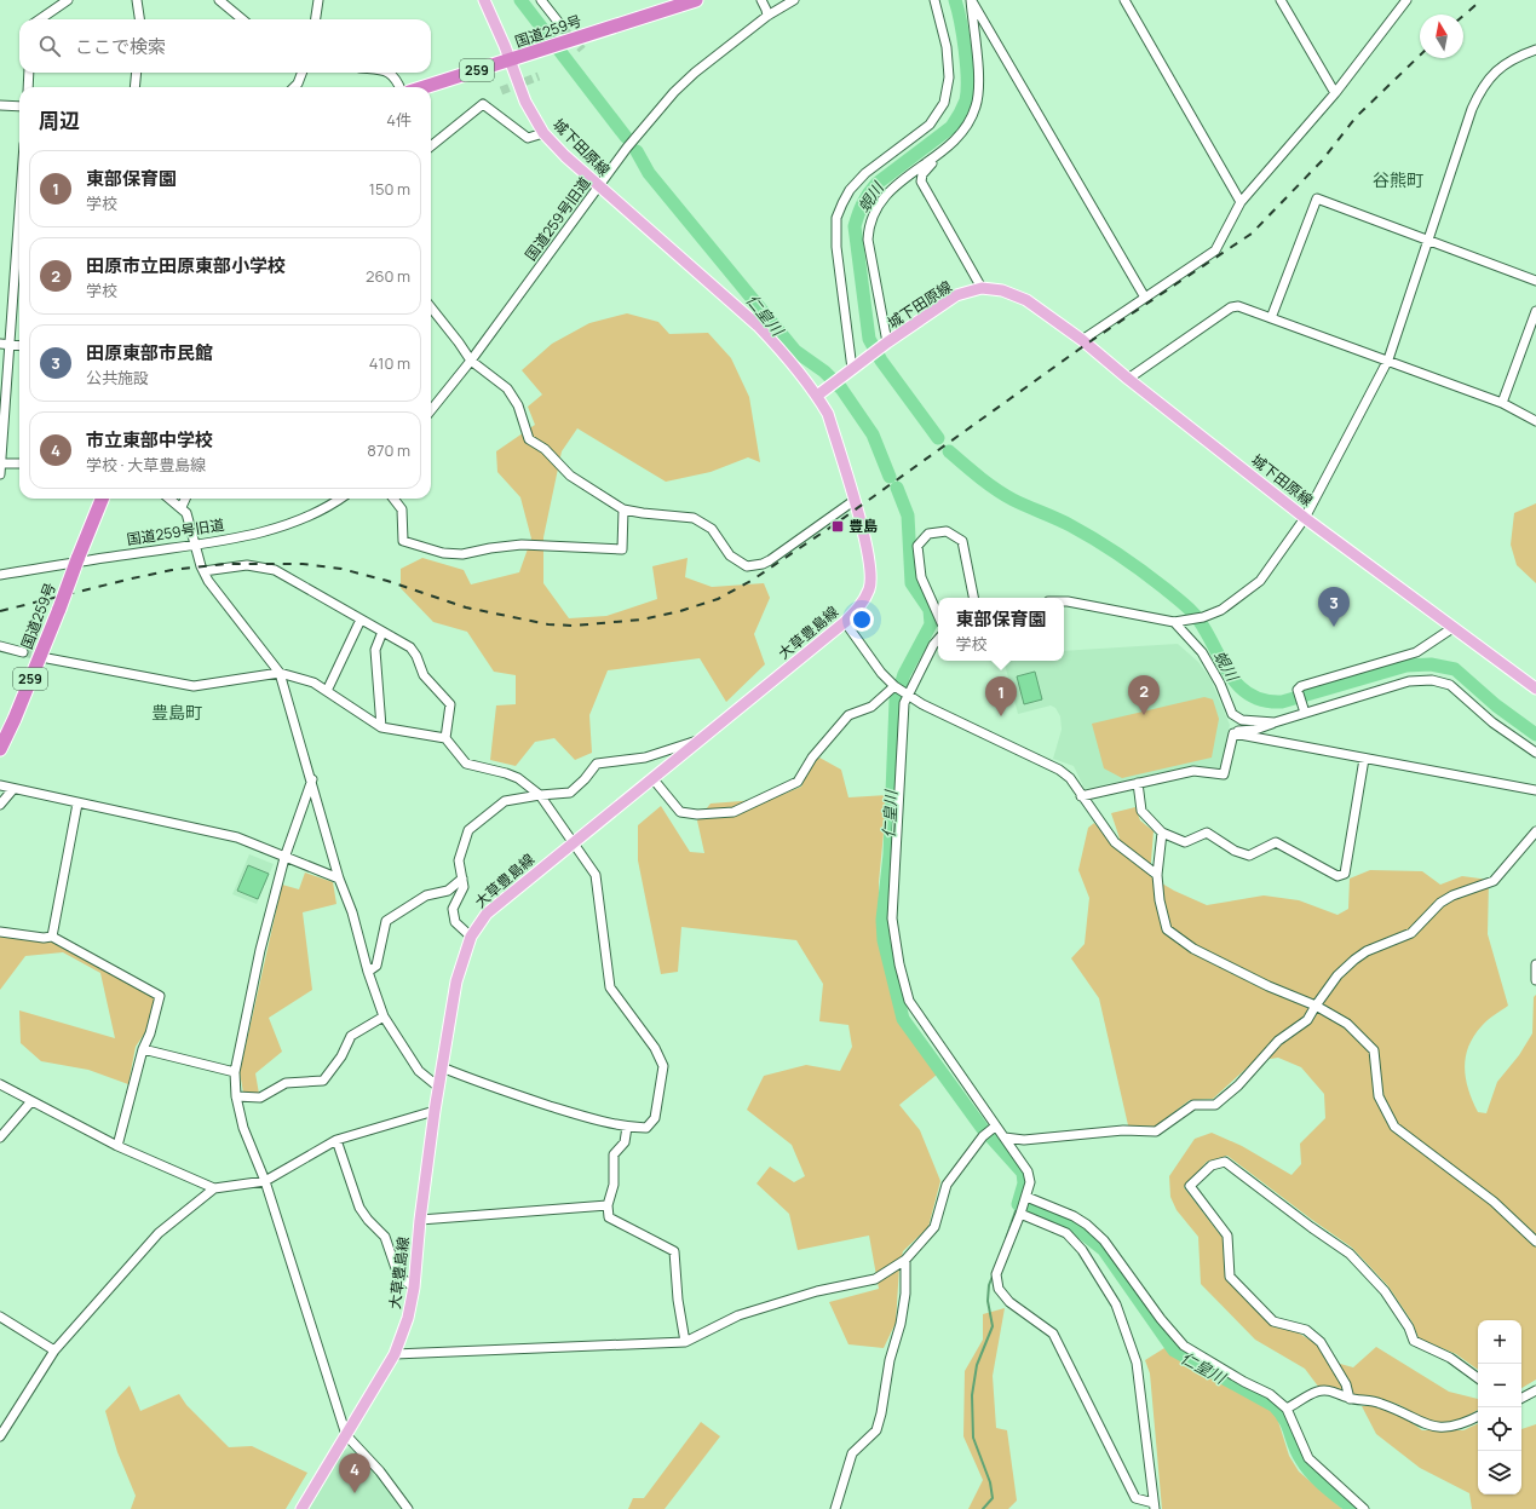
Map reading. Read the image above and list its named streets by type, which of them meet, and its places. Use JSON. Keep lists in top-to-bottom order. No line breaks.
{"streets":{"highway":["国道259号","259"],"main road":["城下田原線","大草豊島線"],"street":["国道259号旧道"]},"crossings":[["国道259号","城下田原線"],["城下田原線","国道259号旧道"],["城下田原線","大草豊島線"]],"districts":["谷熊町","豊島町"],"water":["蜆川","仁皇川"],"places":{"transit":["豊島"]},"north":"top","page":{"search":"ここで検索","heading":["周辺","4件"],"list":[{"mark":"1","name":"東部保育園","note":"学校","value":"150 m"},{"mark":"2","name":"田原市立田原東部小学校","note":"学校","value":"260 m"},{"mark":"3","name":"田原東部市民館","note":"公共施設","value":"410 m"},{"mark":"4","name":"市立東部中学校","note":"学校 · 大草豊島線","value":"870 m"}],"pins":["3","2","1","4"],"popup":["東部保育園","学校"],"map_buttons":["+","−"]}}
